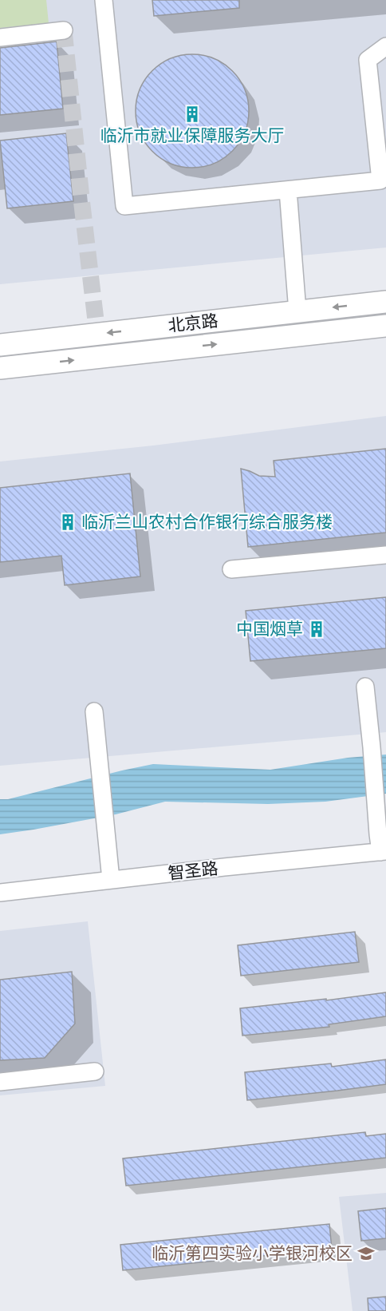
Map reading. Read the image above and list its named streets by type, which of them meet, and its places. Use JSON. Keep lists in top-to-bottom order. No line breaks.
{"streets":{"main road":["北京路"],"street":["智圣路"]},"places":{"building":["临沂市就业保障服务大厅","临沂兰山农村合作银行综合服务楼","中国烟草"],"school or university":["临沂第四实验小学银河校区"]}}
